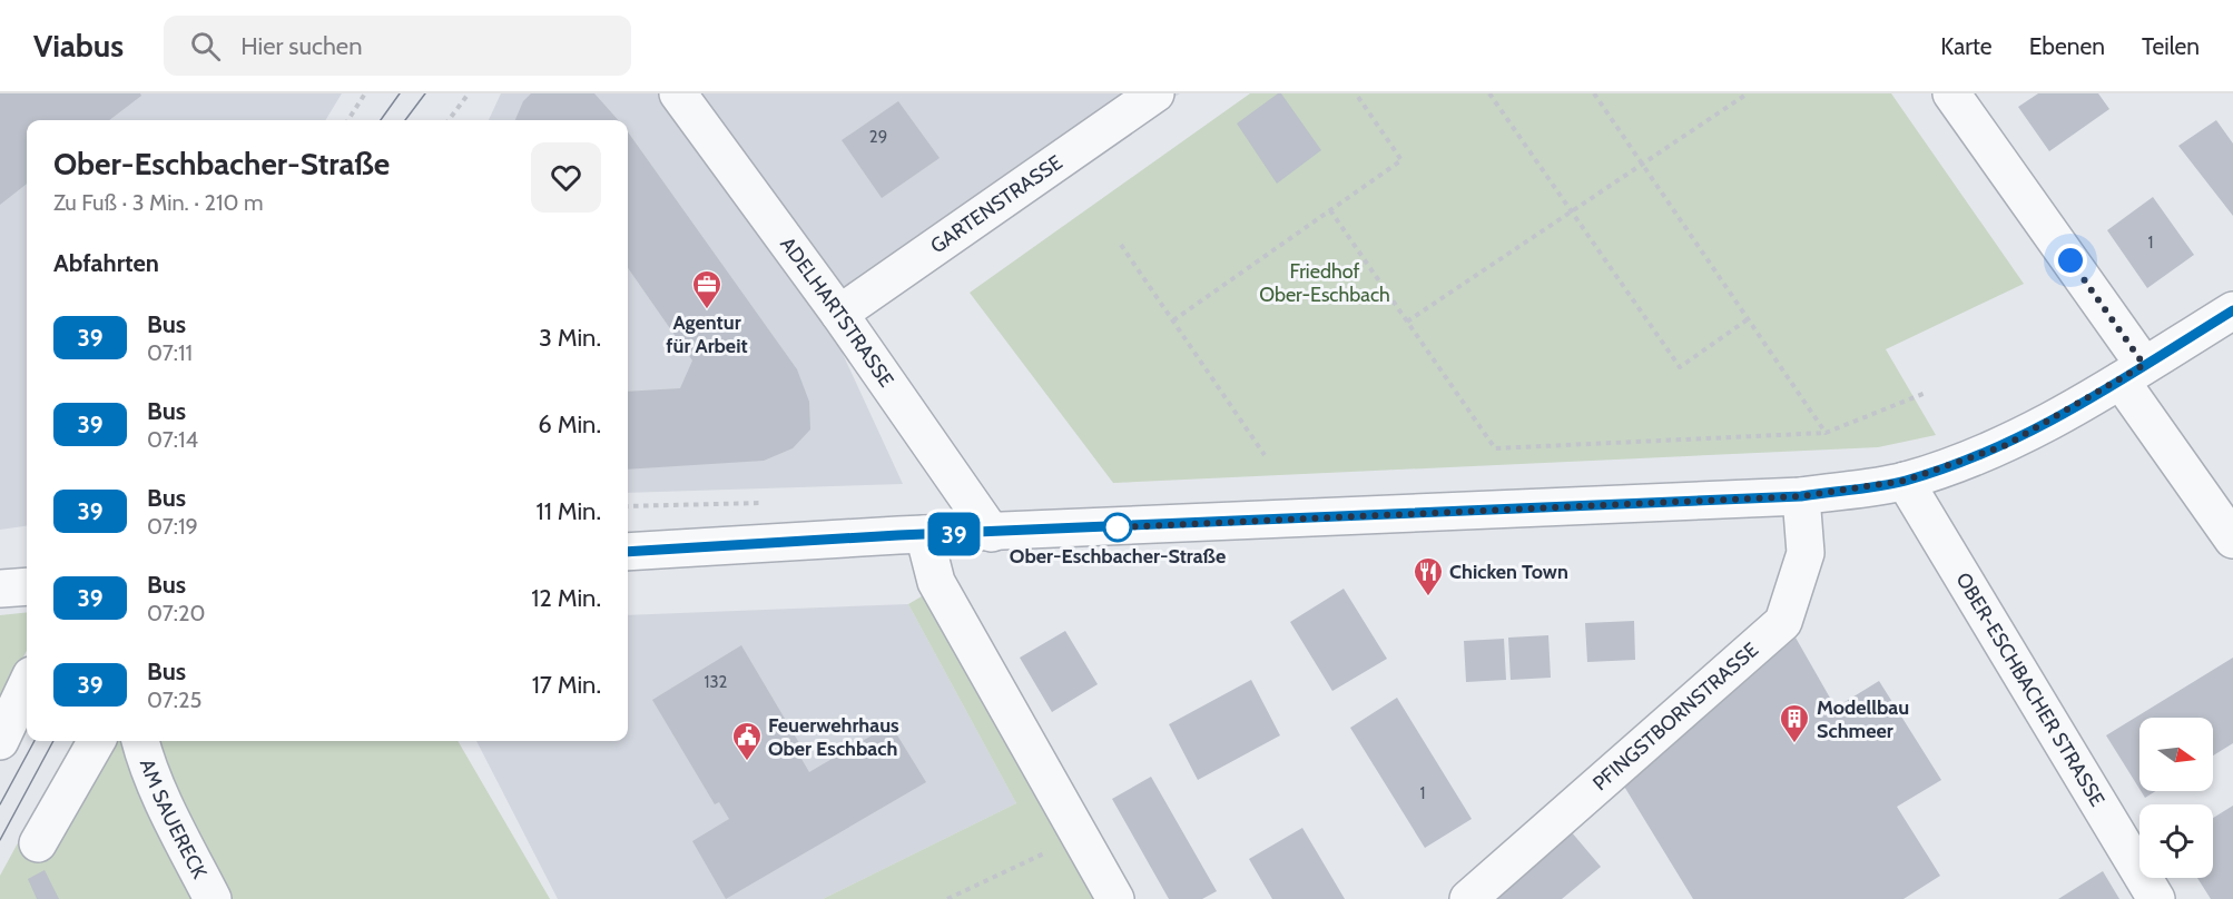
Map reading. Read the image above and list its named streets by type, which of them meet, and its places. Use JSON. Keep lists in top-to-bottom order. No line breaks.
{"streets":{"street":["GARTENSTRASSE","ADELHARTSTRASSE","OBER-ESCHBACHER STRASSE","PFINGSTBORNSTRASSE","AM SAUERECK"]},"crossings":[["GARTENSTRASSE","ADELHARTSTRASSE"]],"parks":["Friedhof Ober-Eschbach"],"places":{"office":["Agentur für Arbeit"],"other":["Ober-Eschbacher-Straße"],"restaurant":["Chicken Town"],"building":["Modellbau Schmeer"],"public building":["Feuerwehrhaus Ober Eschbach"]},"lines":["bus line 39"],"house_numbers":["29","1","132","1"],"north":"right","page":{"header":"Viabus","search":"Hier suchen","nav":["Karte","Ebenen","Teilen"],"on_map":"39","heading":[["Ober-Eschbacher-Straße","Zu Fuß · 3 Min. · 210 m"],"Abfahrten"],"list":[{"mark":"39","name":"Bus","note":"07:11","value":"3 Min."},{"mark":"39","name":"Bus","note":"07:14","value":"6 Min."},{"mark":"39","name":"Bus","note":"07:19","value":"11 Min."},{"mark":"39","name":"Bus","note":"07:20","value":"12 Min."},{"mark":"39","name":"Bus","note":"07:25","value":"17 Min."}]}}
